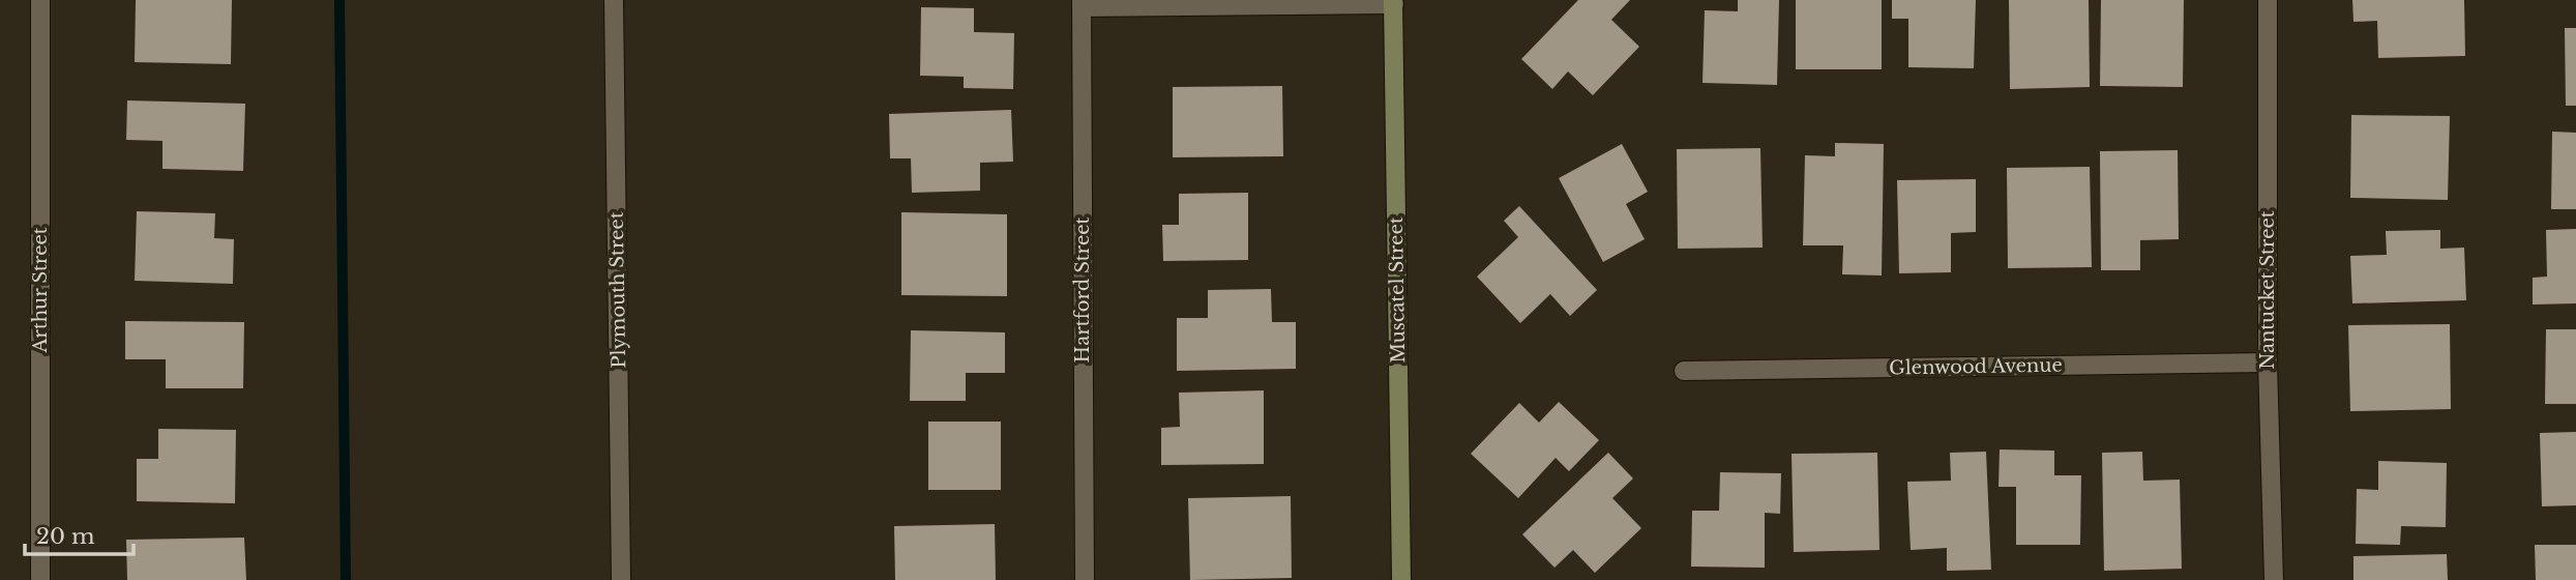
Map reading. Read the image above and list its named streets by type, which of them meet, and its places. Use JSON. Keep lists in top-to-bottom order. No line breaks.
{"streets":{"street":["Arthur Street","Plymouth Street","Hartford Street","Muscatel Street","Nantucket Street","Glenwood Avenue"]},"crossings":[["Nantucket Street","Glenwood Avenue"]],"scale_bar":"20 m"}
